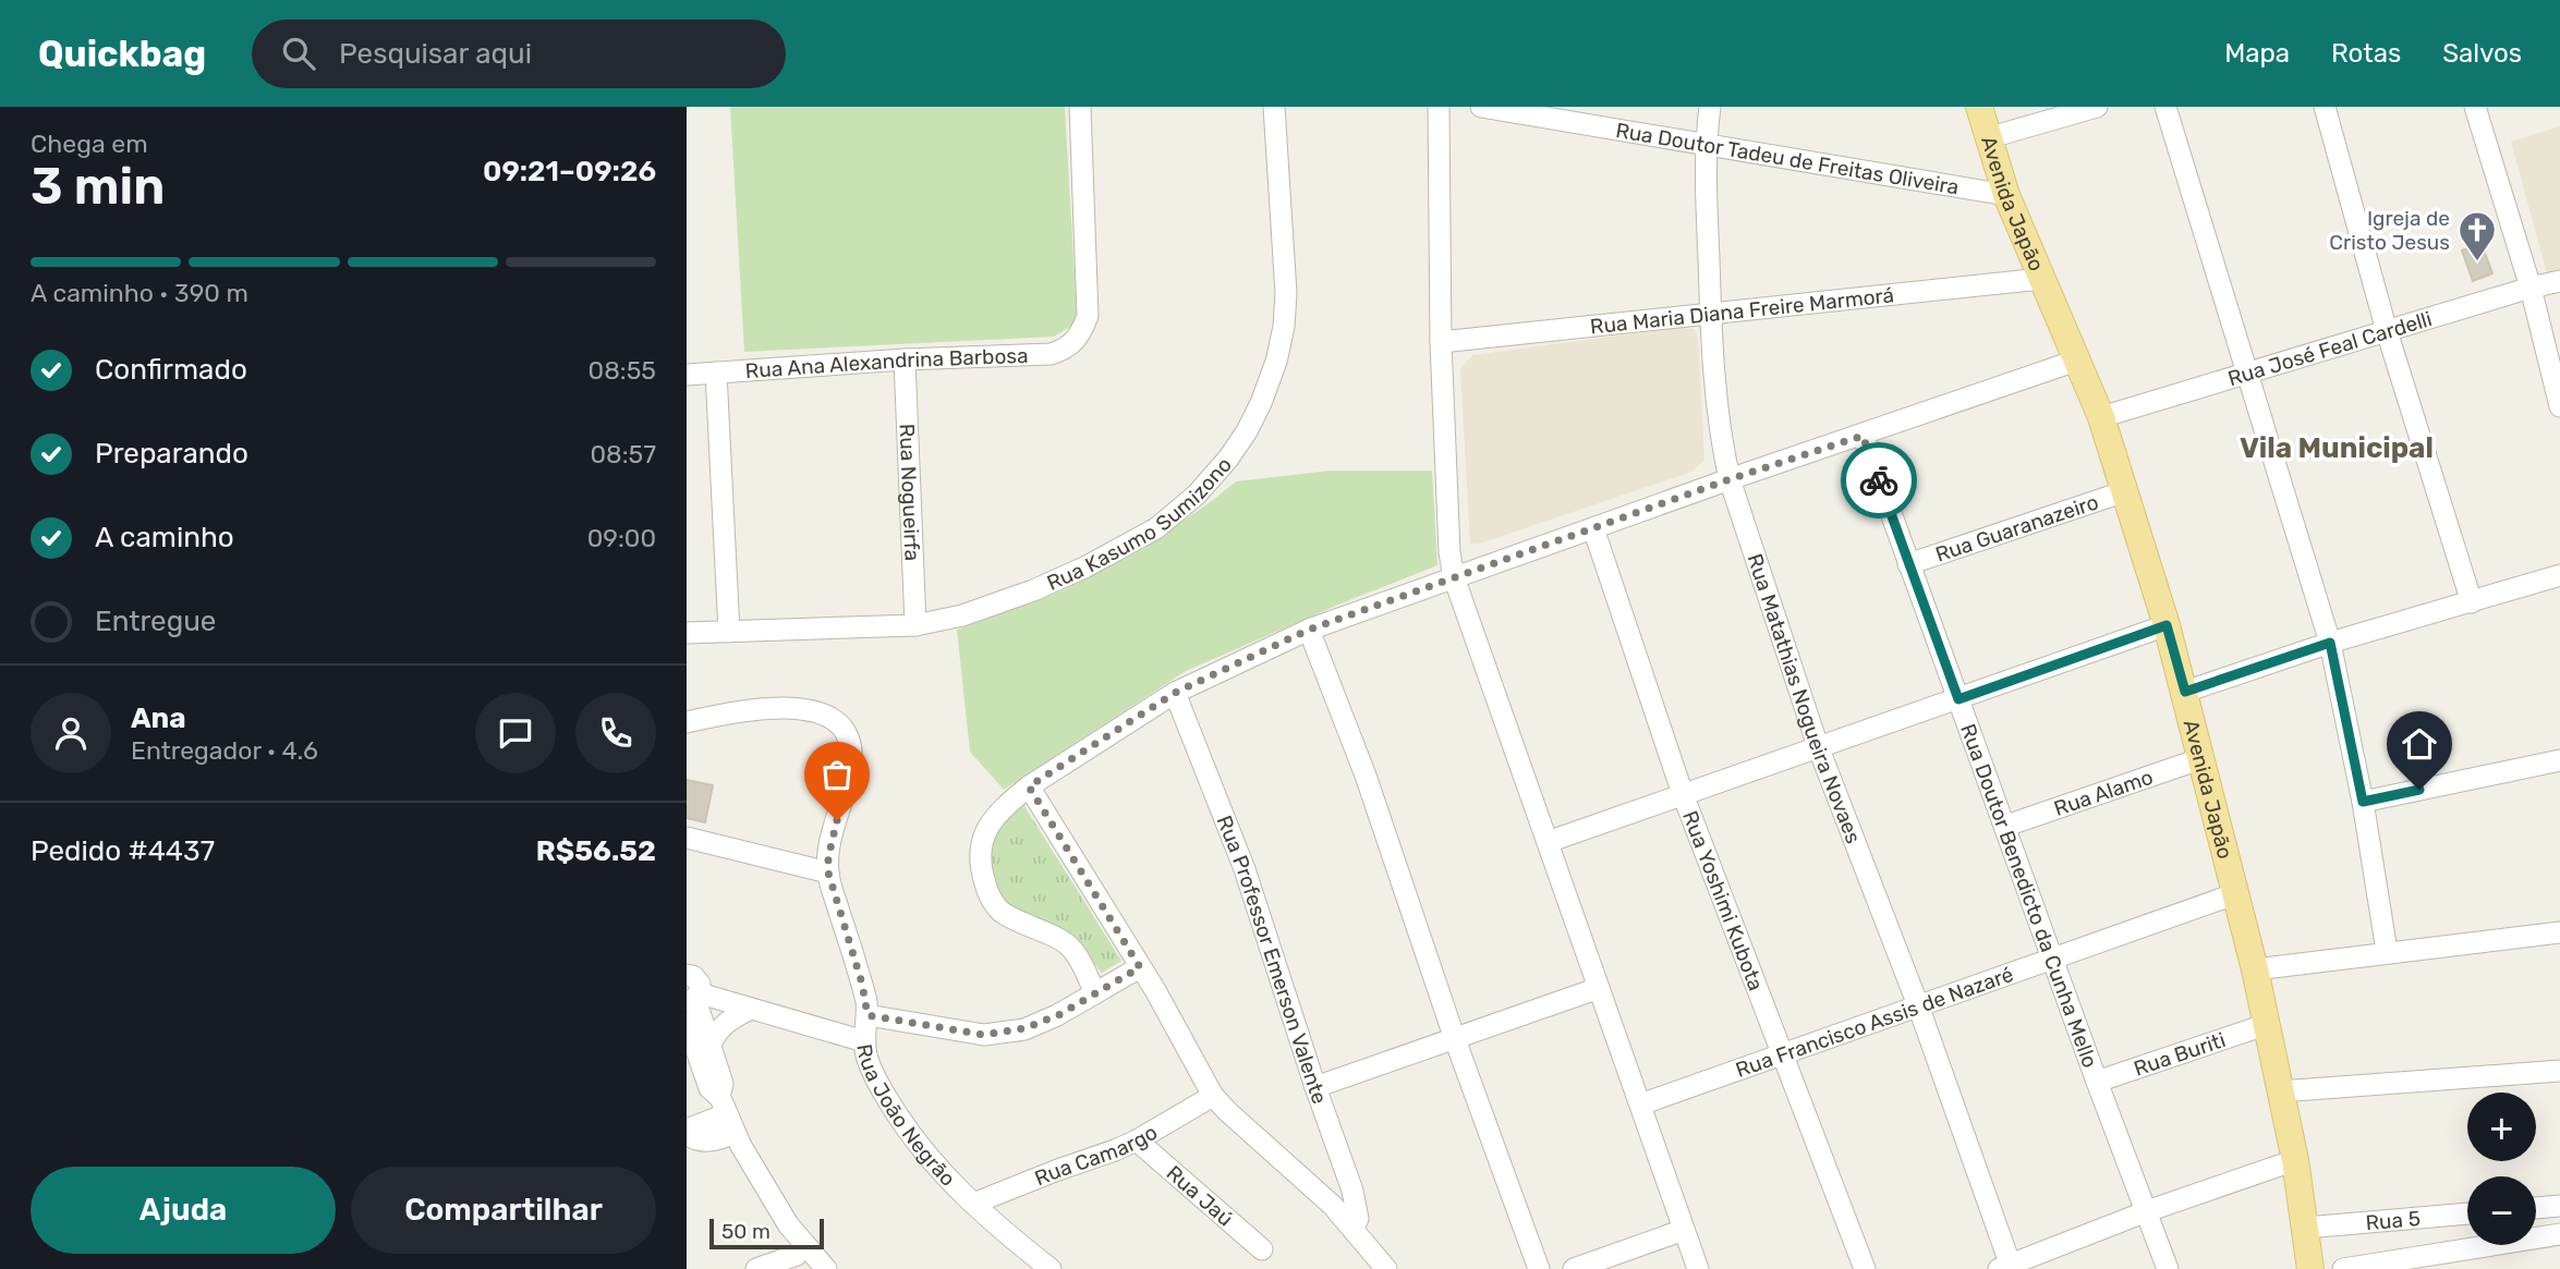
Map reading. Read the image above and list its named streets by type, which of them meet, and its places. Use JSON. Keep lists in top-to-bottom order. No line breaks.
{"streets":{"main road":["Avenida Japão"],"street":["Rua Doutor Tadeu de Freitas Oliveira","Rua Maria Diana Freire Marmorá","Rua José Feal Cardelli","Rua Ana Alexandrina Barbosa","Rua Nogueirfa","Rua Kasumo Sumizono","Rua Guaranazeiro","Rua Matathias Nogueira Novaes","Rua Alamo","Rua Doutor Benedicto da Cunha Mello","Rua Yoshimi Kubota","Rua Professor Emerson Valente","Rua Francisco Assis de Nazaré","Rua Buriti","Rua João Negrão","Rua Camargo","Rua Jaú","Rua 5"]},"crossings":[["Rua Doutor Tadeu de Freitas Oliveira","Avenida Japão"],["Rua Doutor Tadeu de Freitas Oliveira","Rua Matathias Nogueira Novaes"],["Avenida Japão","Rua Maria Diana Freire Marmorá"],["Avenida Japão","Rua José Feal Cardelli"],["Avenida Japão","Rua Guaranazeiro"],["Avenida Japão","Rua Alamo"],["Avenida Japão","Rua Francisco Assis de Nazaré"],["Avenida Japão","Rua Buriti"],["Avenida Japão","Rua 5"],["Rua Maria Diana Freire Marmorá","Rua Matathias Nogueira Novaes"],["Rua Ana Alexandrina Barbosa","Rua Nogueirfa"],["Rua Nogueirfa","Rua Kasumo Sumizono"],["Rua Guaranazeiro","Rua Doutor Benedicto da Cunha Mello"],["Rua Matathias Nogueira Novaes","Rua Francisco Assis de Nazaré"],["Rua Alamo","Rua Doutor Benedicto da Cunha Mello"],["Rua Doutor Benedicto da Cunha Mello","Rua Francisco Assis de Nazaré"],["Rua Doutor Benedicto da Cunha Mello","Rua Buriti"],["Rua Yoshimi Kubota","Rua Francisco Assis de Nazaré"],["Rua João Negrão","Rua Camargo"],["Rua Camargo","Rua Jaú"]],"districts":["Vila Municipal"],"places":{"church":["Igreja de Cristo Jesus"]},"scale_bar":"50 m","page":{"header":"Quickbag","search":"Pesquisar aqui","nav":["Mapa","Rotas","Salvos"],"heading":["3 min","Chega em","09:21–09:26"],"panel":["Ana","Entregador · 4.6","Pedido #4437","R$56.52"],"bar":"A caminho · 390 m","list":[["Confirmado","08:55"],["Preparando","08:57"],["A caminho","09:00"],"Entregue"],"map_buttons":["+","−"],"buttons":["Ajuda","Compartilhar"],"scale":"50 m"}}
